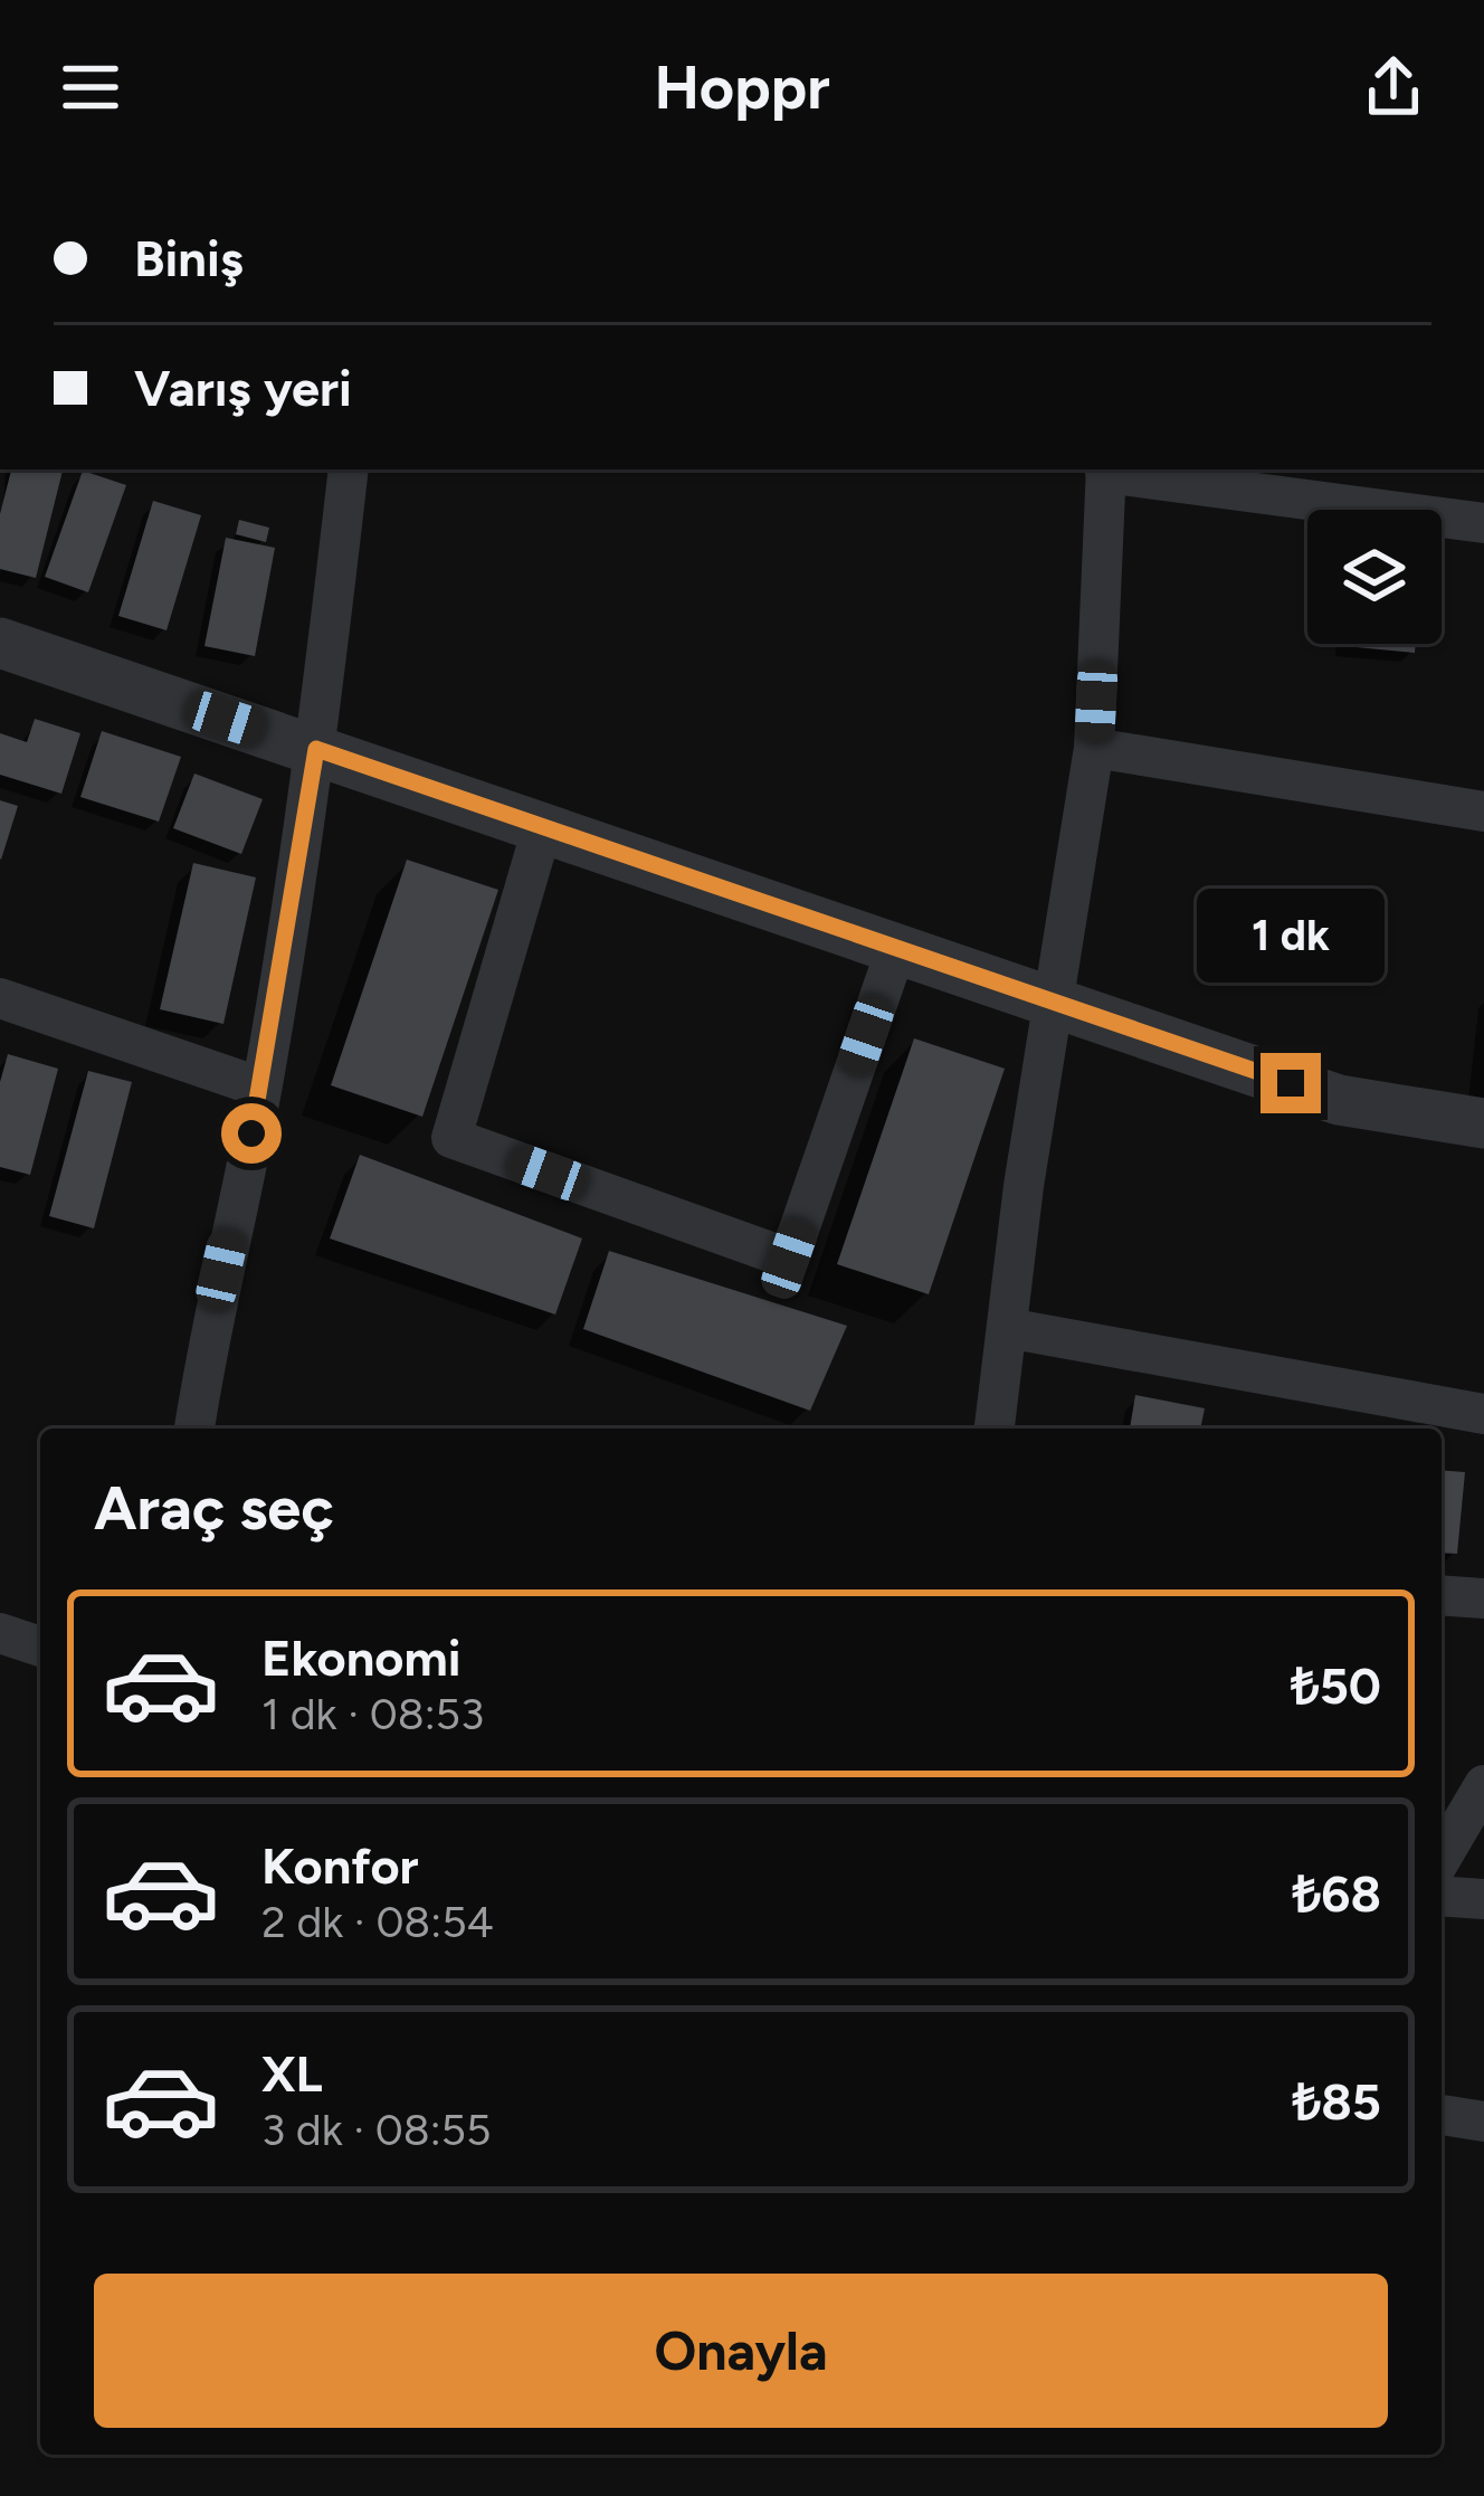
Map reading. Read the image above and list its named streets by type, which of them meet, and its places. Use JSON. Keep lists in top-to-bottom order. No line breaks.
{"page":{"header":"Hoppr","banner":["Biniş","Varış yeri"],"bubble":"1 dk","heading":"Araç seç","list":[{"name":"Ekonomi","note":"1 dk · 08:53","value":"₺50"},{"name":"Konfor","note":"2 dk · 08:54","value":"₺68"},{"name":"XL","note":"3 dk · 08:55","value":"₺85"}],"buttons":"Onayla"}}
